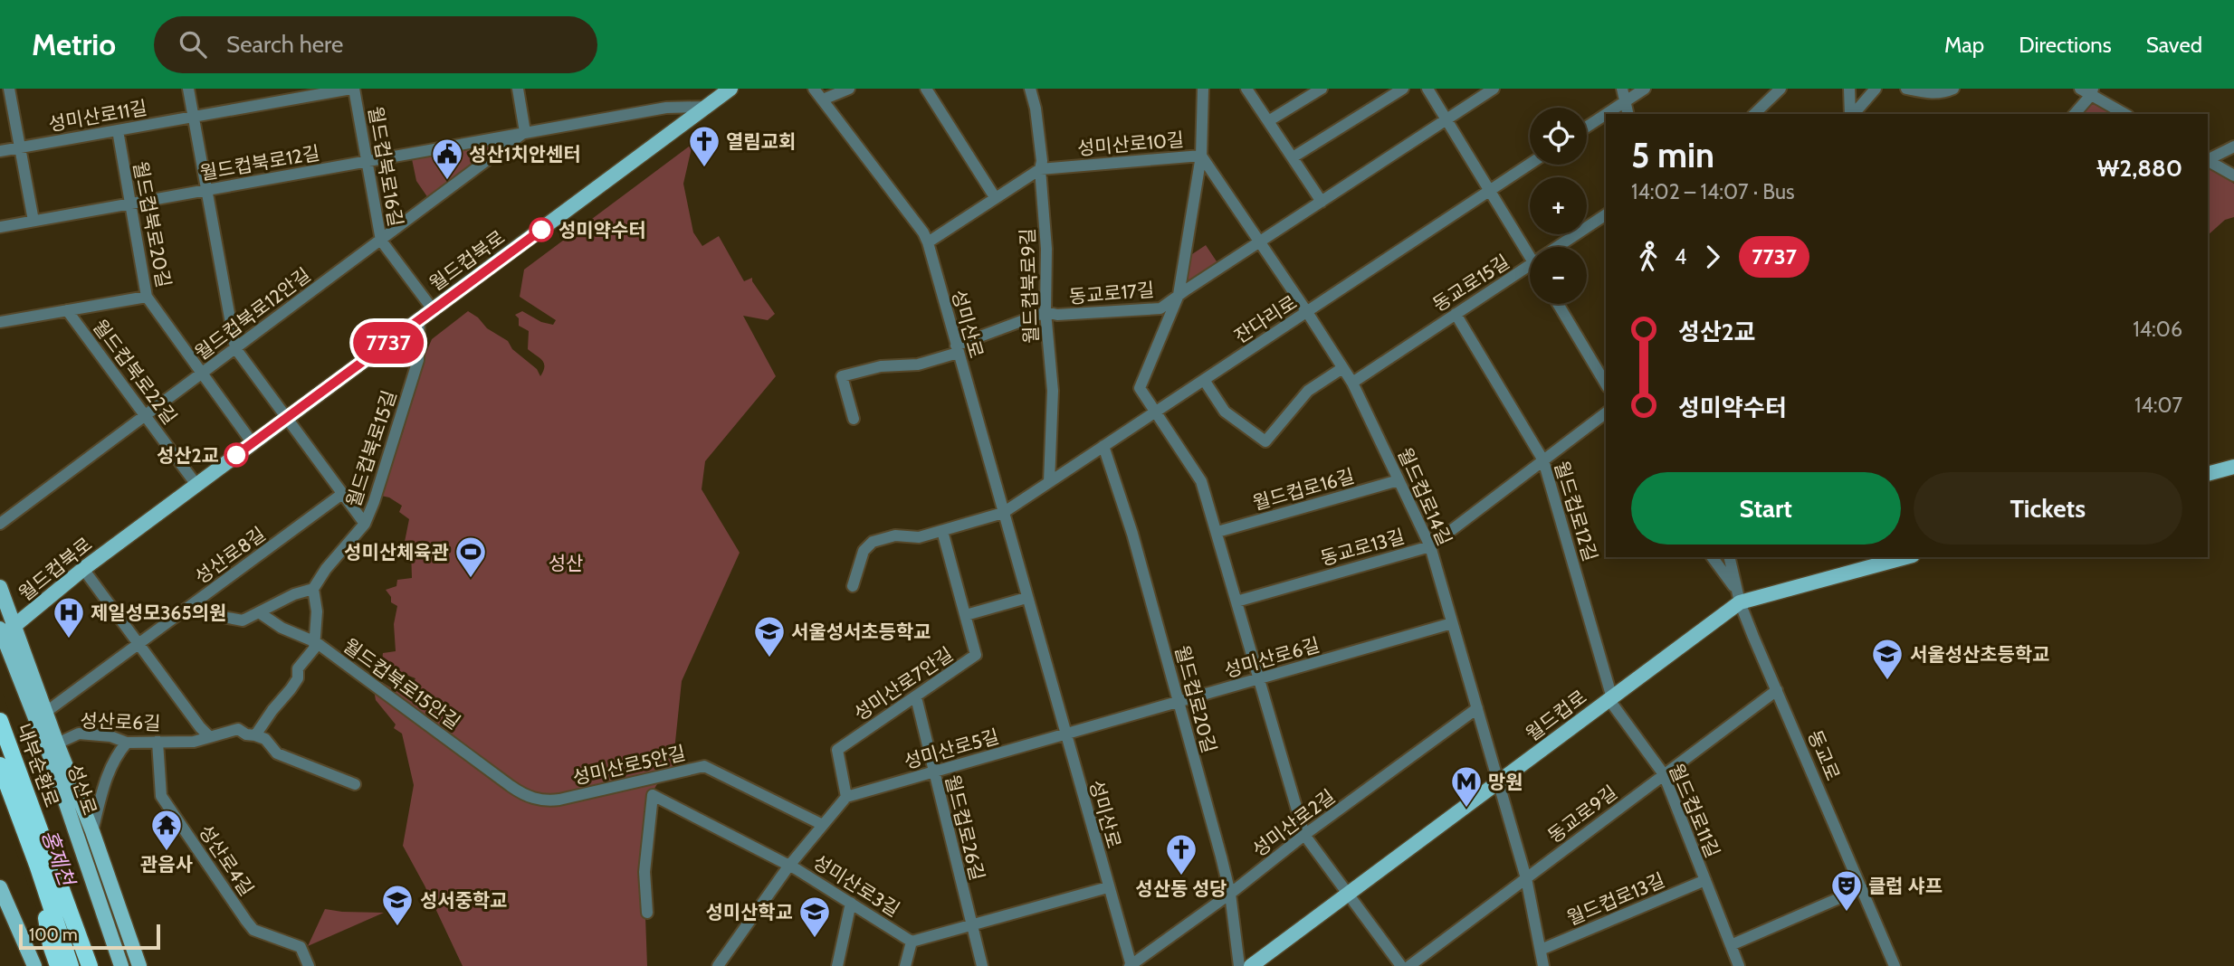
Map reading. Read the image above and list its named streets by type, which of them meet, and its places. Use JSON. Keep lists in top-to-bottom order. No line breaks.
{"streets":{"highway":["내부순환로"],"main road":["월드컵북로","월드컵로","성산로"],"street":["성미산로11길","성미산로10길","월드컵북로12길","월드컵북로16길","월드컵북로20길","동교로15길","월드컵북로9길","동교로17길","월드컵북로12안길","잔다리로","성미산로","월드컵북로22길","월드컵북로15길","월드컵로16길","월드컵로14길","월드컵로12길","동교로13길","성산로8길","성미산로6길","월드컵북로15안길","성미산로7안길","월드컵로20길","성산로6길","성미산로5길","동교로","성미산로5안길","월드컵로11길","동교로9길","성미산로2길","월드컵로26길","성산로4길","성미산로3길","월드컵로13길"]},"crossings":[["성미산로11길","월드컵북로16길"],["성미산로11길","월드컵북로20길"],["성미산로10길","월드컵북로9길"],["성미산로10길","동교로17길"],["성미산로10길","잔다리로"],["성미산로10길","성미산로"],["성미산로10길","월드컵로14길"],["월드컵북로12길","월드컵북로16길"],["월드컵북로12길","월드컵북로20길"],["월드컵북로12길","월드컵북로"],["월드컵북로12길","월드컵북로12안길"],["월드컵북로16길","월드컵북로"],["월드컵북로16길","월드컵북로12안길"],["월드컵북로20길","월드컵북로"],["월드컵북로20길","월드컵북로12안길"],["월드컵북로","월드컵북로22길"],["월드컵북로","월드컵북로15길"],["월드컵북로","성산로"],["동교로15길","월드컵로14길"],["동교로15길","월드컵로12길"],["월드컵북로9길","동교로17길"],["월드컵북로9길","잔다리로"],["동교로17길","성미산로"],["월드컵북로12안길","월드컵북로22길"],["잔다리로","성미산로"],["잔다리로","월드컵로14길"],["잔다리로","성미산로7안길"],["잔다리로","월드컵로20길"],["성미산로","성미산로6길"],["성미산로","성미산로5길"],["성미산로","성미산로2길"],["성미산로","성미산로3길"],["월드컵북로15길","월드컵북로15안길"],["월드컵로16길","월드컵로14길"],["월드컵로14길","동교로13길"],["월드컵로14길","성미산로6길"],["월드컵로14길","월드컵로"],["월드컵로14길","성미산로2길"],["월드컵로12길","동교로13길"],["월드컵로12길","월드컵로"],["월드컵로12길","월드컵로11길"],["성미산로6길","월드컵로20길"],["성미산로6길","성미산로5길"],["월드컵북로15안길","성미산로5안길"],["성미산로7안길","성미산로5길"],["성미산로7안길","월드컵로26길"],["월드컵로20길","성미산로2길"],["월드컵로","동교로"],["월드컵로","월드컵로11길"],["성산로6길","성산로4길"],["성미산로5길","월드컵로26길"],["동교로","동교로9길"],["월드컵로11길","동교로9길"],["월드컵로11길","월드컵로13길"],["월드컵로26길","성미산로3길"]],"water":["홍제천"],"parks":["성산"],"places":{"church":["열림교회","성산동 성당"],"public building":["성산1치안센터"],"other":["성미약수터","성산2교"],"sports":["성미산체육관"],"hospital":["제일성모365의원"],"school or university":["서울성서초등학교","서울성산초등학교","성서중학교","성미산학교"],"metro station":["망원"],"temple":["관음사"],"theatre":["클럽 샤프"]},"lines":["bus line 7737"],"scale_bar":"100 m","page":{"header":"Metrio","search":"Search here","nav":["Map","Directions","Saved"],"on_map":"7737","map_buttons":["+","−"],"heading":["5 min","14:02 – 14:07 · Bus","₩2,880"],"legs":["4","7737"],"list":[{"name":"성산2교","value":"14:06"},{"name":"성미약수터","value":"14:07"}],"buttons":["Start","Tickets"],"scale":"100 m"}}
